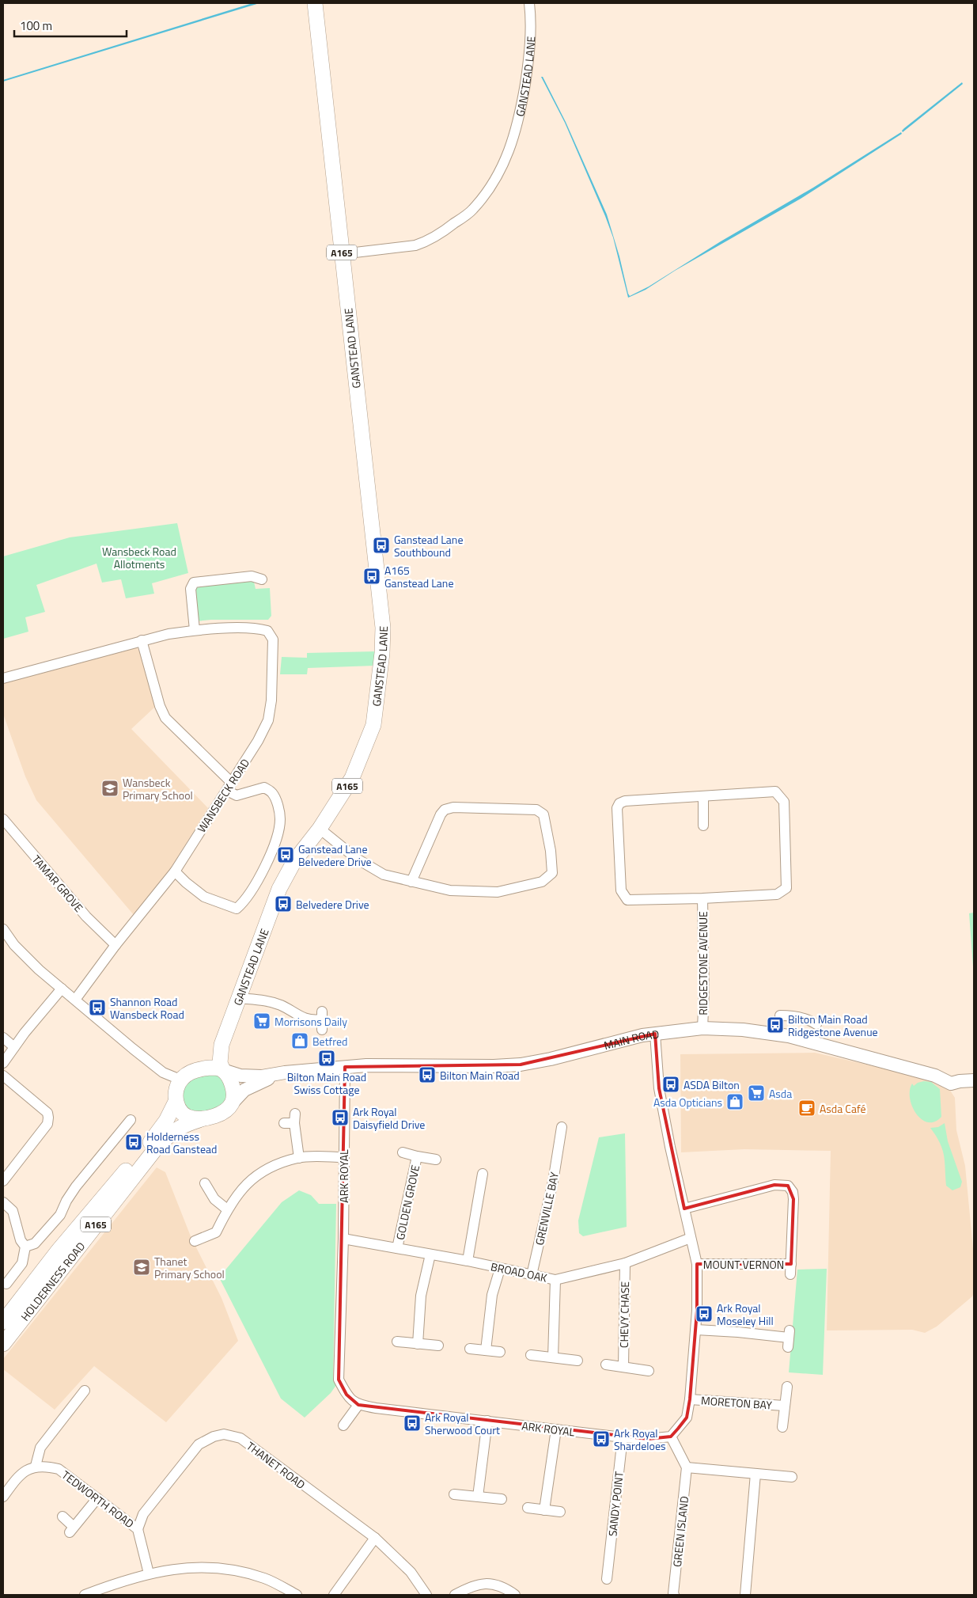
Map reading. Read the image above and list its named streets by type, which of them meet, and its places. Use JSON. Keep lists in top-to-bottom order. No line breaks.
{"streets":{"highway":["GANSTEAD LANE","A165","HOLDERNESS ROAD"],"main road":["MAIN ROAD"],"street":["WANSBECK ROAD","TAMAR GROVE","RIDGESTONE AVENUE","ARK ROYAL","GOLDEN GROVE","GRENVILLE BAY","MOUNT VERNON","BROAD OAK","CHEVY CHASE","MORETON BAY","THANET ROAD","TEDWORTH ROAD","SANDY POINT","GREEN ISLAND"]},"crossings":[["GANSTEAD LANE","A165"],["GANSTEAD LANE","MAIN ROAD"],["GANSTEAD LANE","HOLDERNESS ROAD"],["A165","MAIN ROAD"],["A165","HOLDERNESS ROAD"],["WANSBECK ROAD","TAMAR GROVE"],["RIDGESTONE AVENUE","MAIN ROAD"],["MAIN ROAD","ARK ROYAL"],["MAIN ROAD","HOLDERNESS ROAD"],["ARK ROYAL","BROAD OAK"],["ARK ROYAL","SANDY POINT"],["GOLDEN GROVE","BROAD OAK"],["GRENVILLE BAY","BROAD OAK"],["BROAD OAK","CHEVY CHASE"],["THANET ROAD","TEDWORTH ROAD"]],"parks":["Wansbeck Road Allotments"],"places":{"bus stop":["Ganstead Lane Southbound","A165 Ganstead Lane","Ganstead Lane Belvedere Drive","Belvedere Drive","Shannon Road Wansbeck Road","Bilton Main Road Ridgestone Avenue","Bilton Main Road Swiss Cottage","Bilton Main Road","ASDA Bilton","Ark Royal Daisyfield Drive","Holderness Road Ganstead","Ark Royal Moseley Hill","Ark Royal Sherwood Court","Ark Royal Shardeloes"],"school or university":["Wansbeck Primary School","Thanet Primary School"],"supermarket":["Morrisons Daily","Asda"],"shop":["Betfred","Asda Opticians"],"cafe":["Asda Café"]},"scale_bar":"100 m"}
